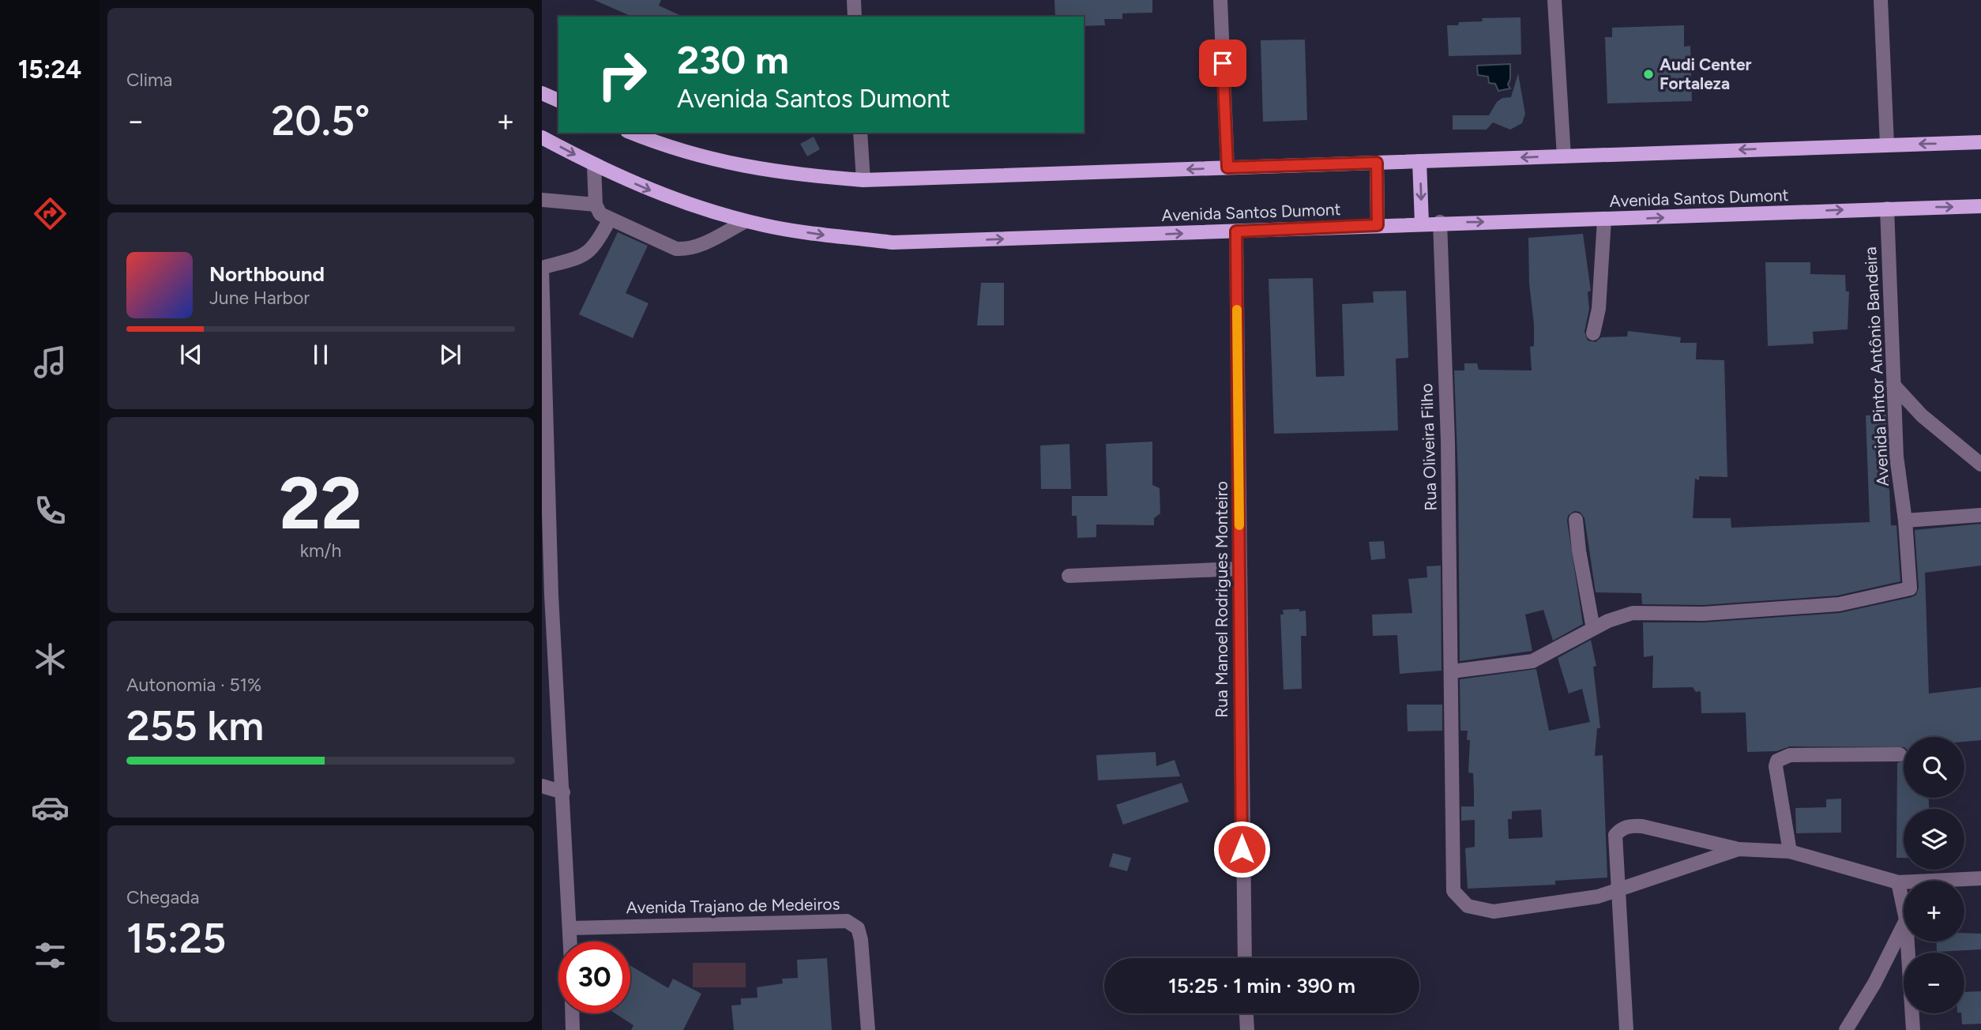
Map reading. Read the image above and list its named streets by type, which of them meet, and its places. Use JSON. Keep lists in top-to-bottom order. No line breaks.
{"streets":{"main road":["Avenida Santos Dumont"],"street":["Avenida Pintor Antônio Bandeira","Rua Oliveira Filho","Rua Manoel Rodrigues Monteiro","Avenida Trajano de Medeiros"]},"crossings":[["Avenida Santos Dumont","Avenida Pintor Antônio Bandeira"],["Avenida Santos Dumont","Rua Oliveira Filho"],["Avenida Santos Dumont","Rua Manoel Rodrigues Monteiro"]],"places":["Audi Center Fortaleza"],"page":{"tabs":"15:24","tile":["Clima",["22","km/h"],["Autonomia · 51%","255 km"],["Chegada","15:25"]],"turn":["230 m","Avenida Santos Dumont"],"heat":["−","20.5°","+"],"song":["Northbound","June Harbor"],"map_buttons":["+","−"],"limit":"30","trip":"15:25 · 1 min · 390 m"}}
